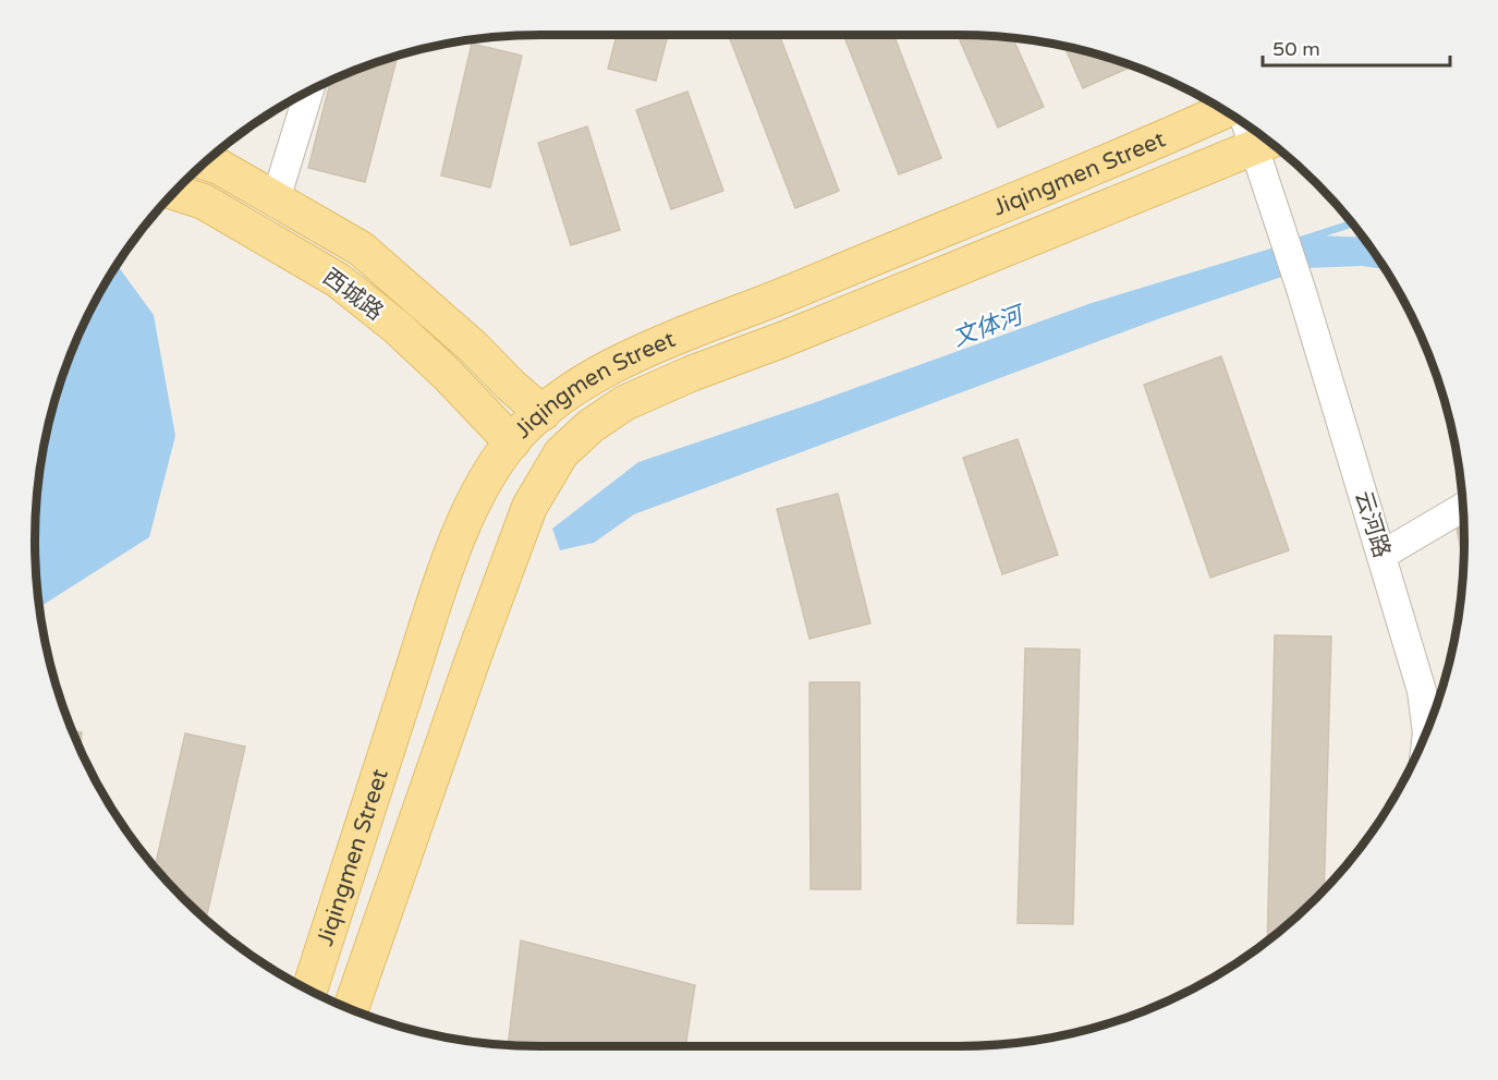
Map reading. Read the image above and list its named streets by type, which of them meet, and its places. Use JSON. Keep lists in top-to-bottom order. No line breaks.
{"streets":{"main road":["Jiqingmen Street","西城路"],"street":["云河路"]},"crossings":[["Jiqingmen Street","西城路"],["Jiqingmen Street","云河路"]],"water":["文体河"],"scale_bar":"50 m"}
